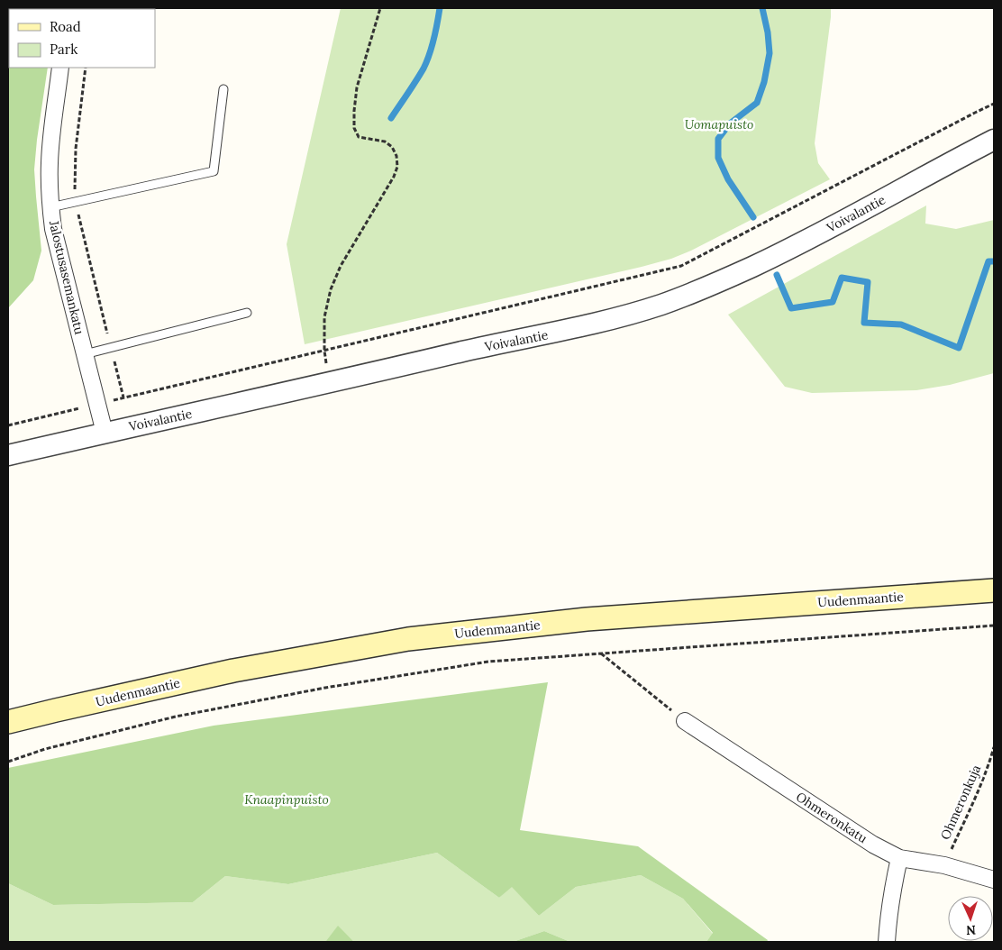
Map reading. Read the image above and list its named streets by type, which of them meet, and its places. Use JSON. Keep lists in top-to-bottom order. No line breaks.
{"streets":{"main road":["Uudenmaantie"],"street":["Voivalantie","Jalostusasemankatu","Ohmeronkatu"],"path":["Ohmeronkuja"]},"crossings":[["Voivalantie","Jalostusasemankatu"],["Ohmeronkuja","Ohmeronkatu"]],"parks":["Uomapuisto","Knaapinpuisto"],"legend":["Road","Park"],"north":"bottom"}
